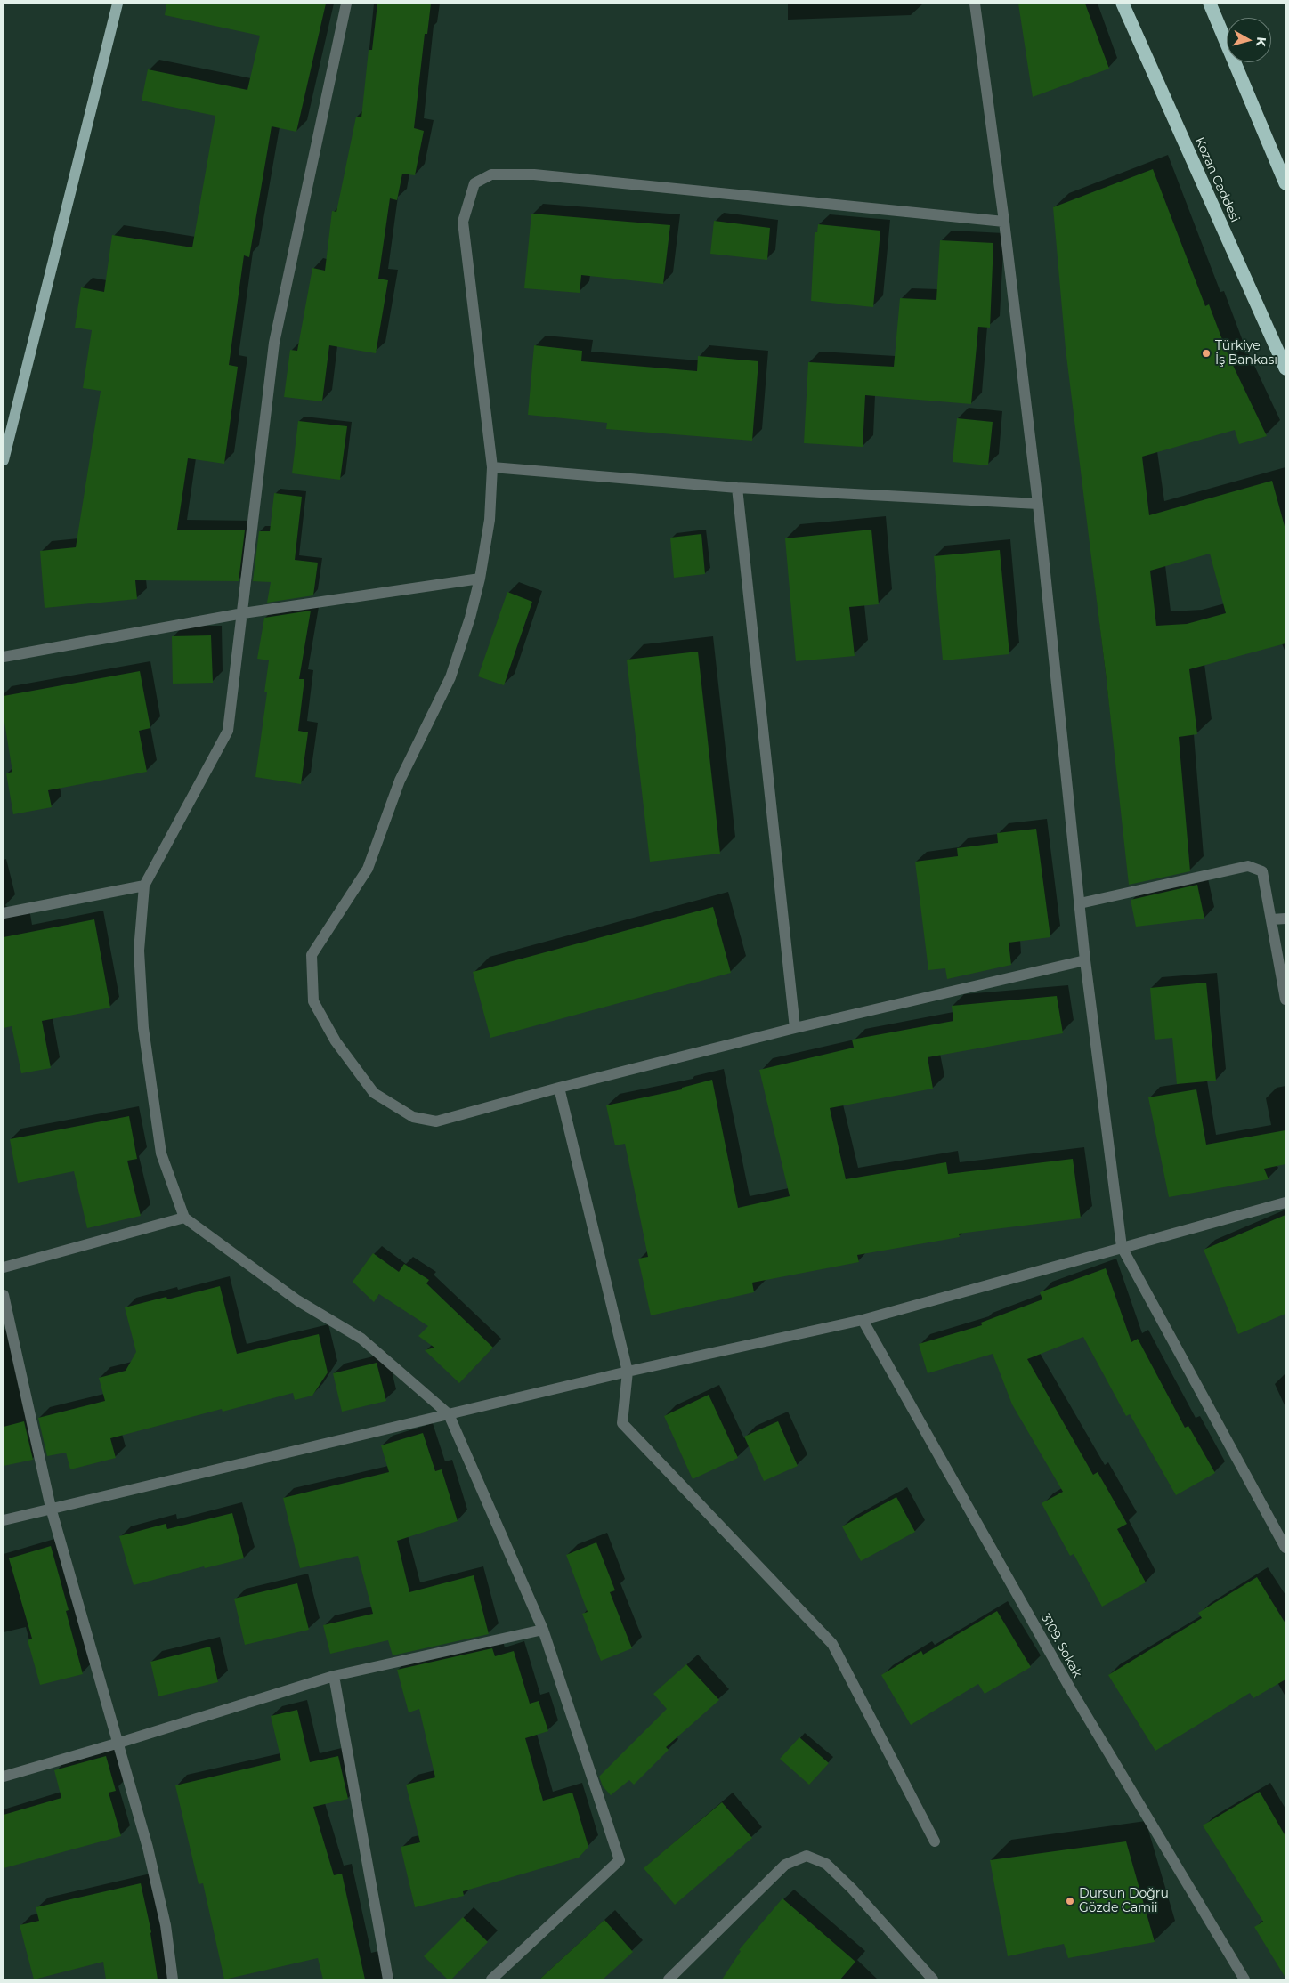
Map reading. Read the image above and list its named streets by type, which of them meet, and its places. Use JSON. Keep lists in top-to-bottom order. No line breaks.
{"streets":{"highway":["Kozan Caddesi"],"street":["3109. Sokak"]},"places":["Türkiye İş Bankası","Dursun Doğru Gözde Camii"],"north":"right"}
